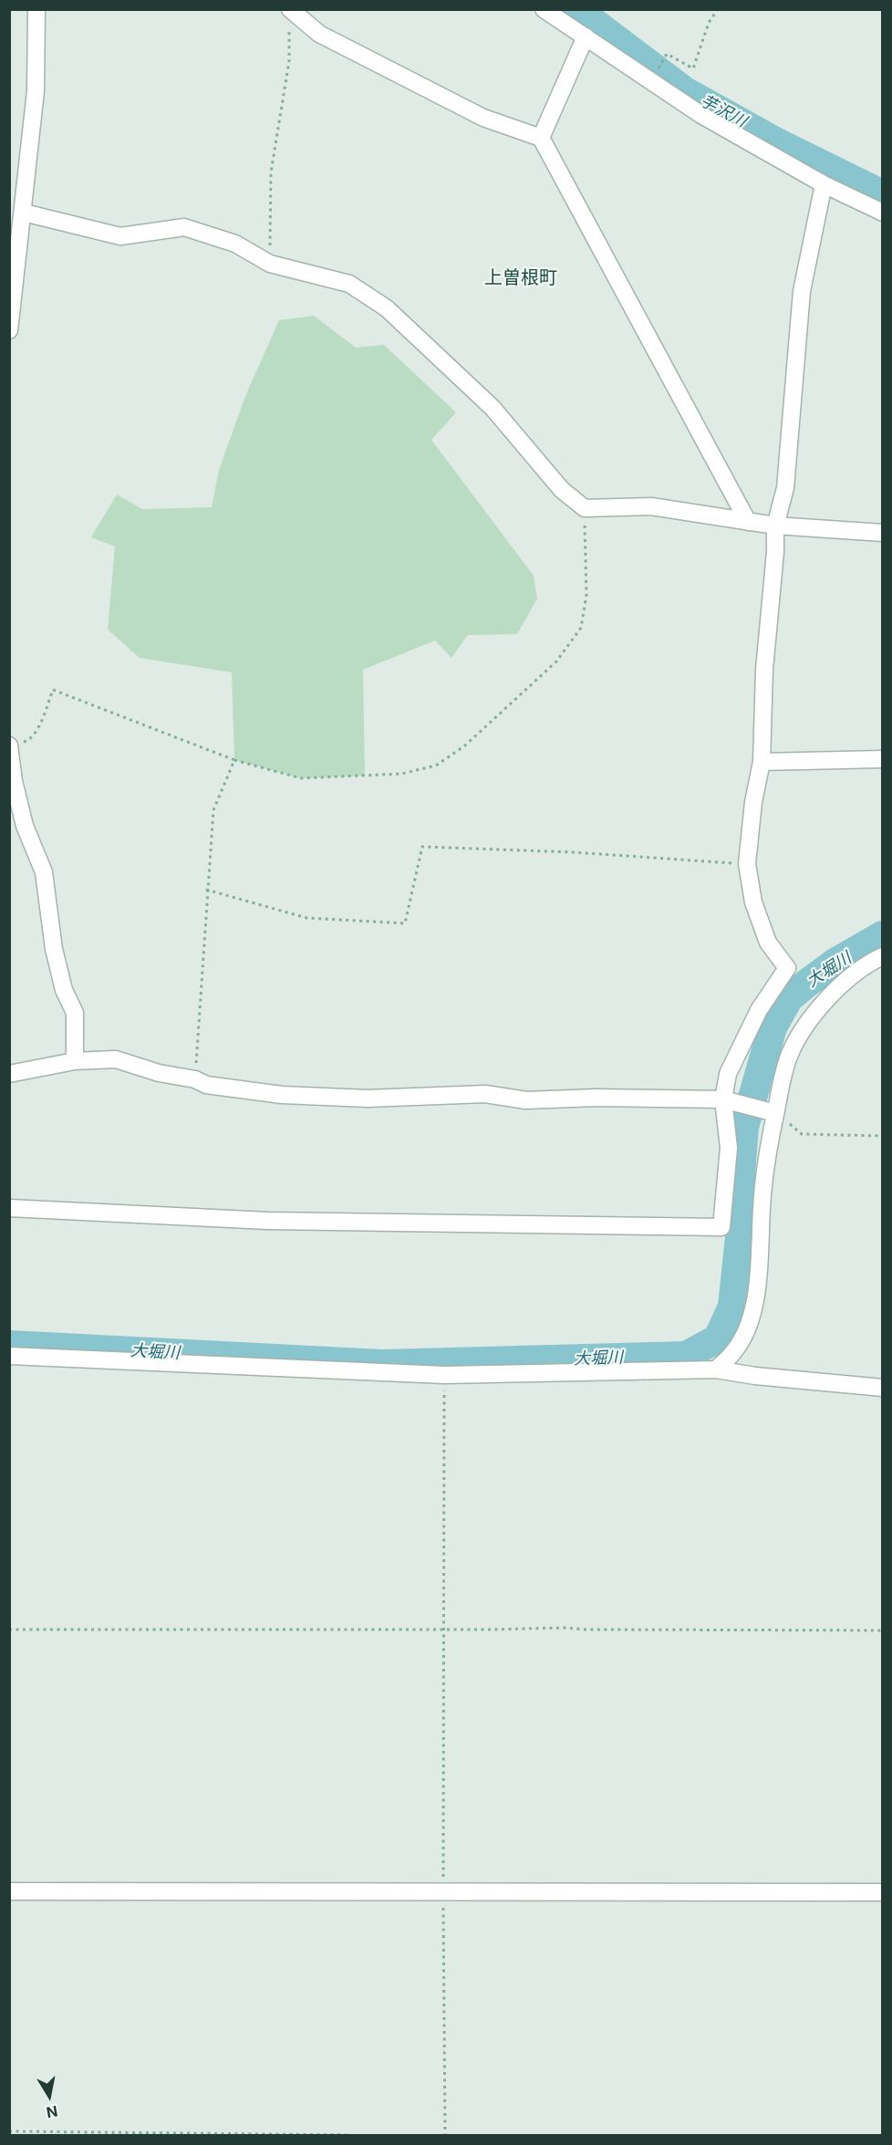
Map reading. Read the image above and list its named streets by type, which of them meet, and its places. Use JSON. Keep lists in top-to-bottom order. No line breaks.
{"districts":["上曽根町"],"water":["芋沢川","大堀川"],"north":"bottom"}
